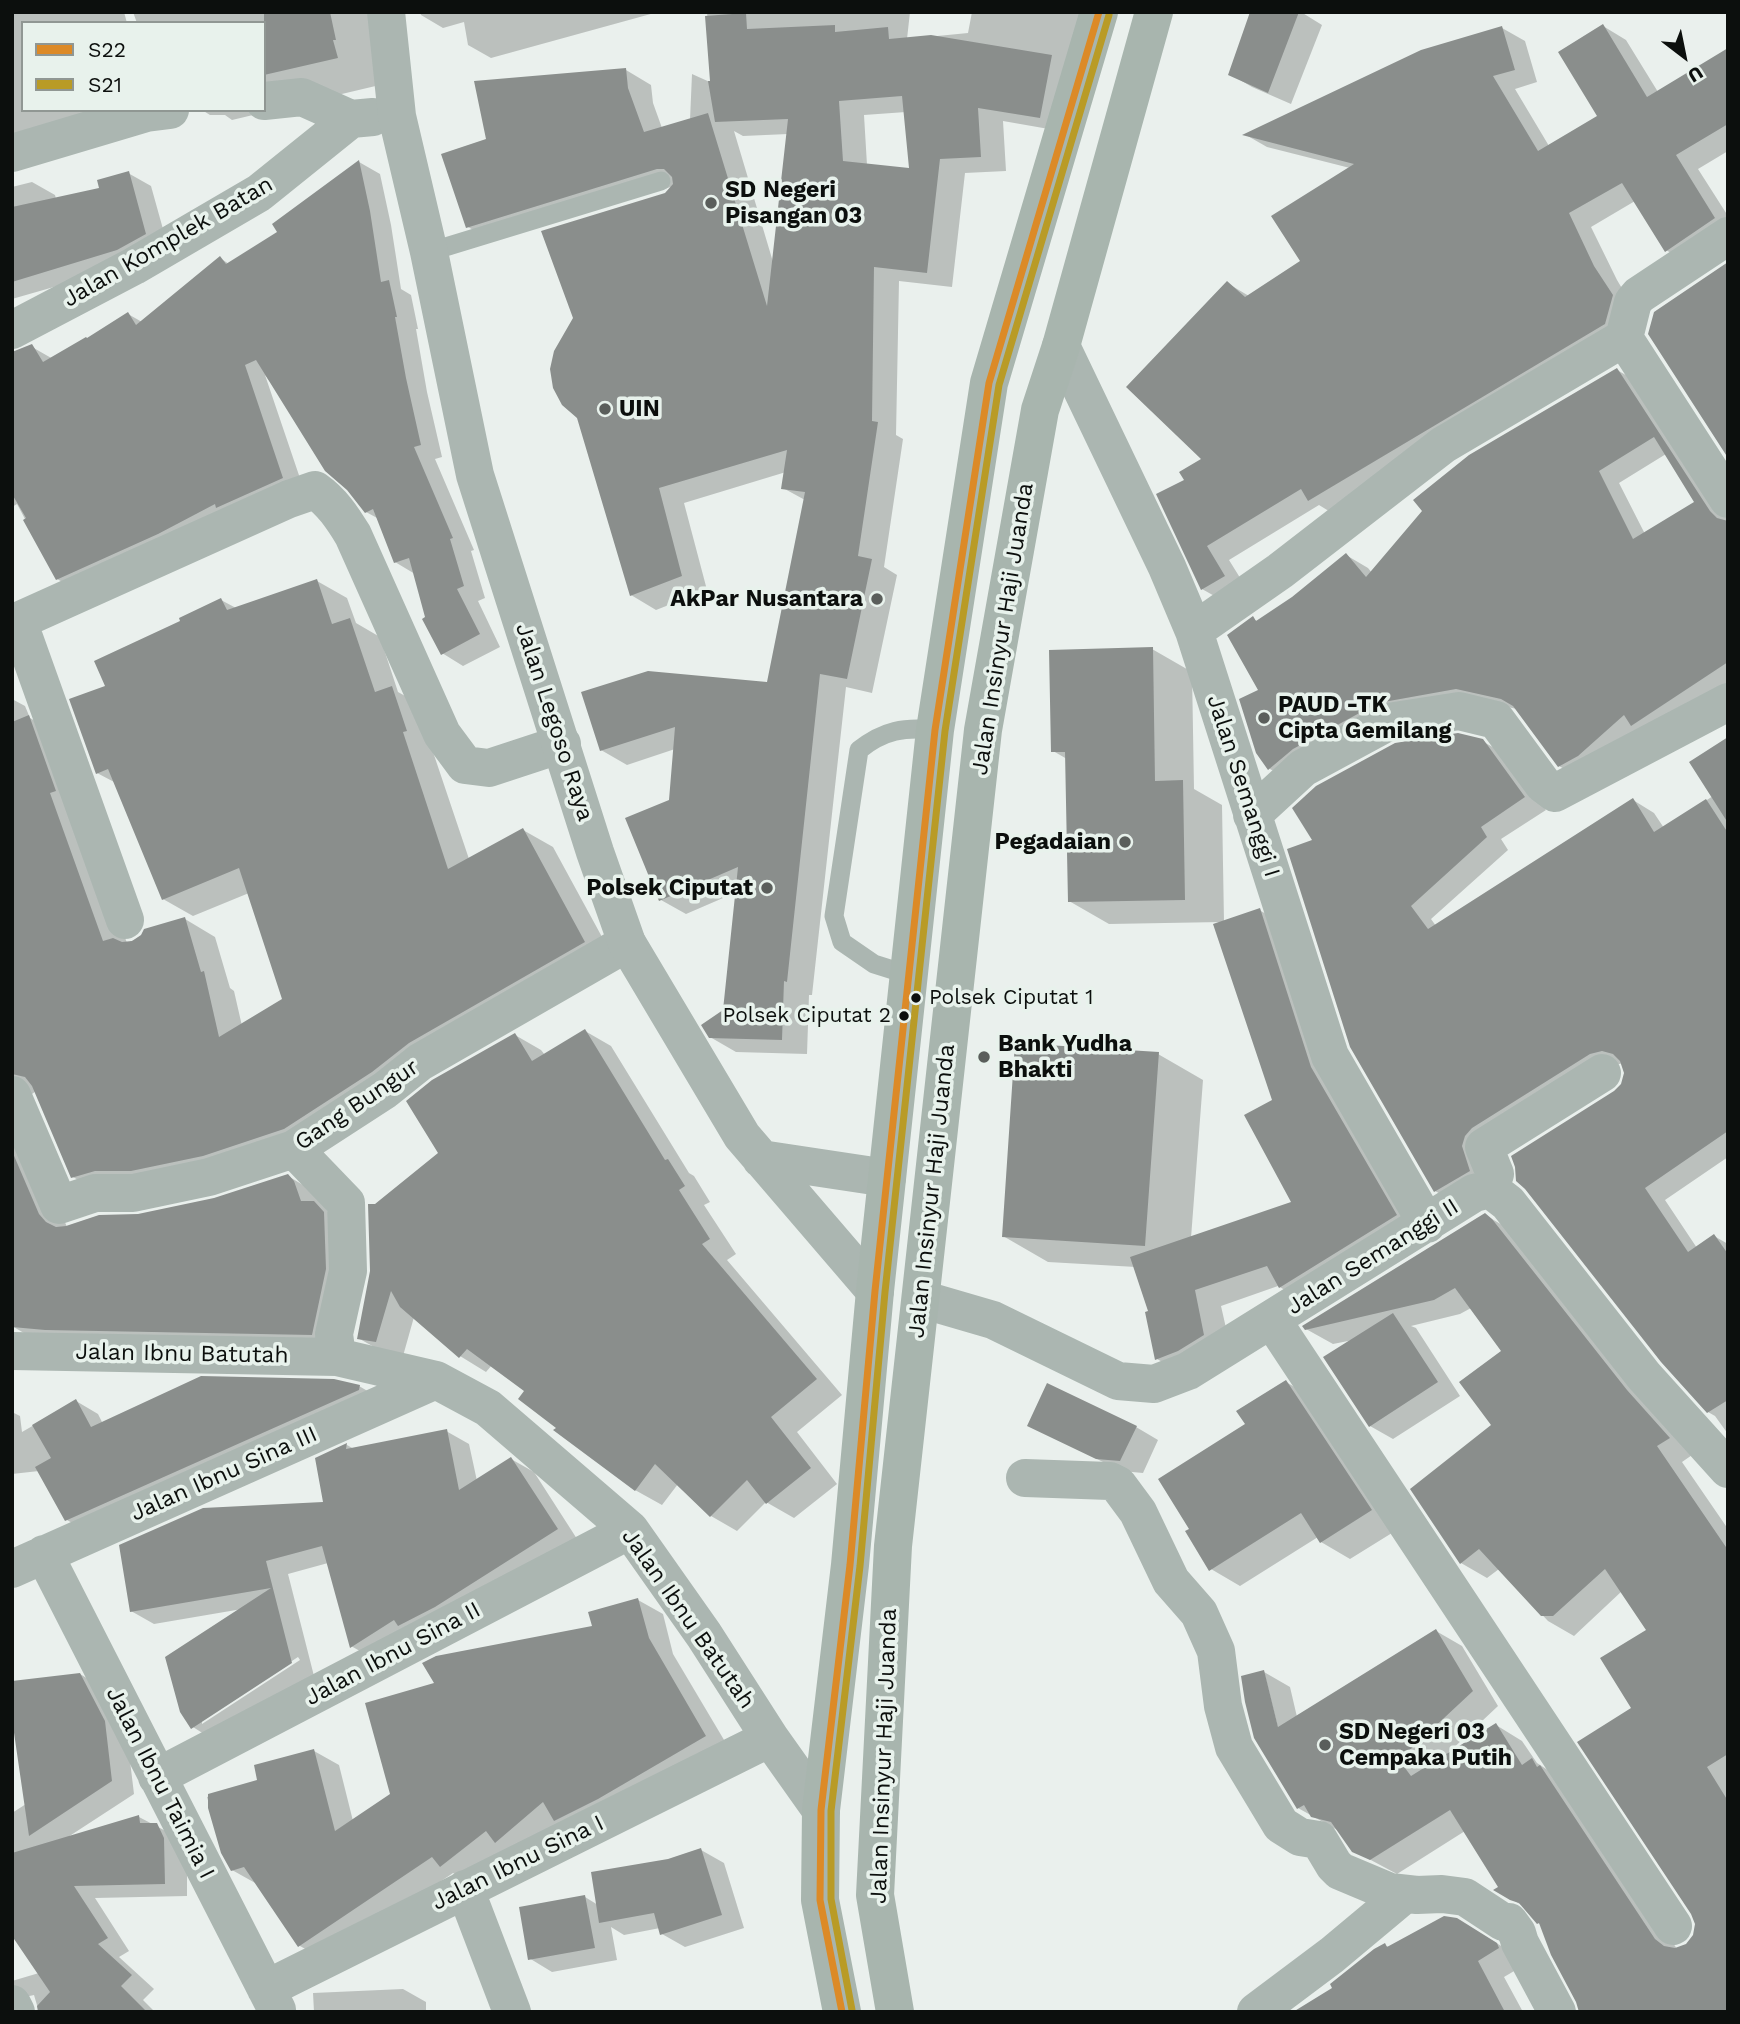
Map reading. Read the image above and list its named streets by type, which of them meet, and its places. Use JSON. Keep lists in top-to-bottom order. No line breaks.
{"streets":{"highway":["Jalan Insinyur Haji Juanda"],"street":["Jalan Komplek Batan","Jalan Legoso Raya","Jalan Semanggi I","Gang Bungur","Jalan Semanggi II","Jalan Ibnu Batutah","Jalan Ibnu Sina III","Jalan Ibnu Sina II","Jalan Ibnu Taimia I","Jalan Ibnu Sina I"]},"crossings":[["Jalan Insinyur Haji Juanda","Jalan Legoso Raya"],["Jalan Insinyur Haji Juanda","Jalan Semanggi I"],["Jalan Insinyur Haji Juanda","Jalan Semanggi II"],["Jalan Insinyur Haji Juanda","Jalan Ibnu Batutah"],["Jalan Legoso Raya","Gang Bungur"],["Jalan Semanggi I","Jalan Semanggi II"],["Jalan Ibnu Batutah","Jalan Ibnu Sina III"],["Jalan Ibnu Batutah","Jalan Ibnu Sina II"],["Jalan Ibnu Batutah","Jalan Ibnu Sina I"],["Jalan Ibnu Sina III","Jalan Ibnu Taimia I"],["Jalan Ibnu Sina II","Jalan Ibnu Taimia I"],["Jalan Ibnu Taimia I","Jalan Ibnu Sina I"]],"places":["SD Negeri Pisangan 03","UIN","AkPar Nusantara","PAUD -TK Cipta Gemilang","Pegadaian","Polsek Ciputat","Polsek Ciputat 1","Polsek Ciputat 2","Bank Yudha Bhakti","SD Negeri 03 Cempaka Putih"],"lines":["transit line S22","transit line S21"],"legend":["S22","S21"],"north":"bottom right"}
